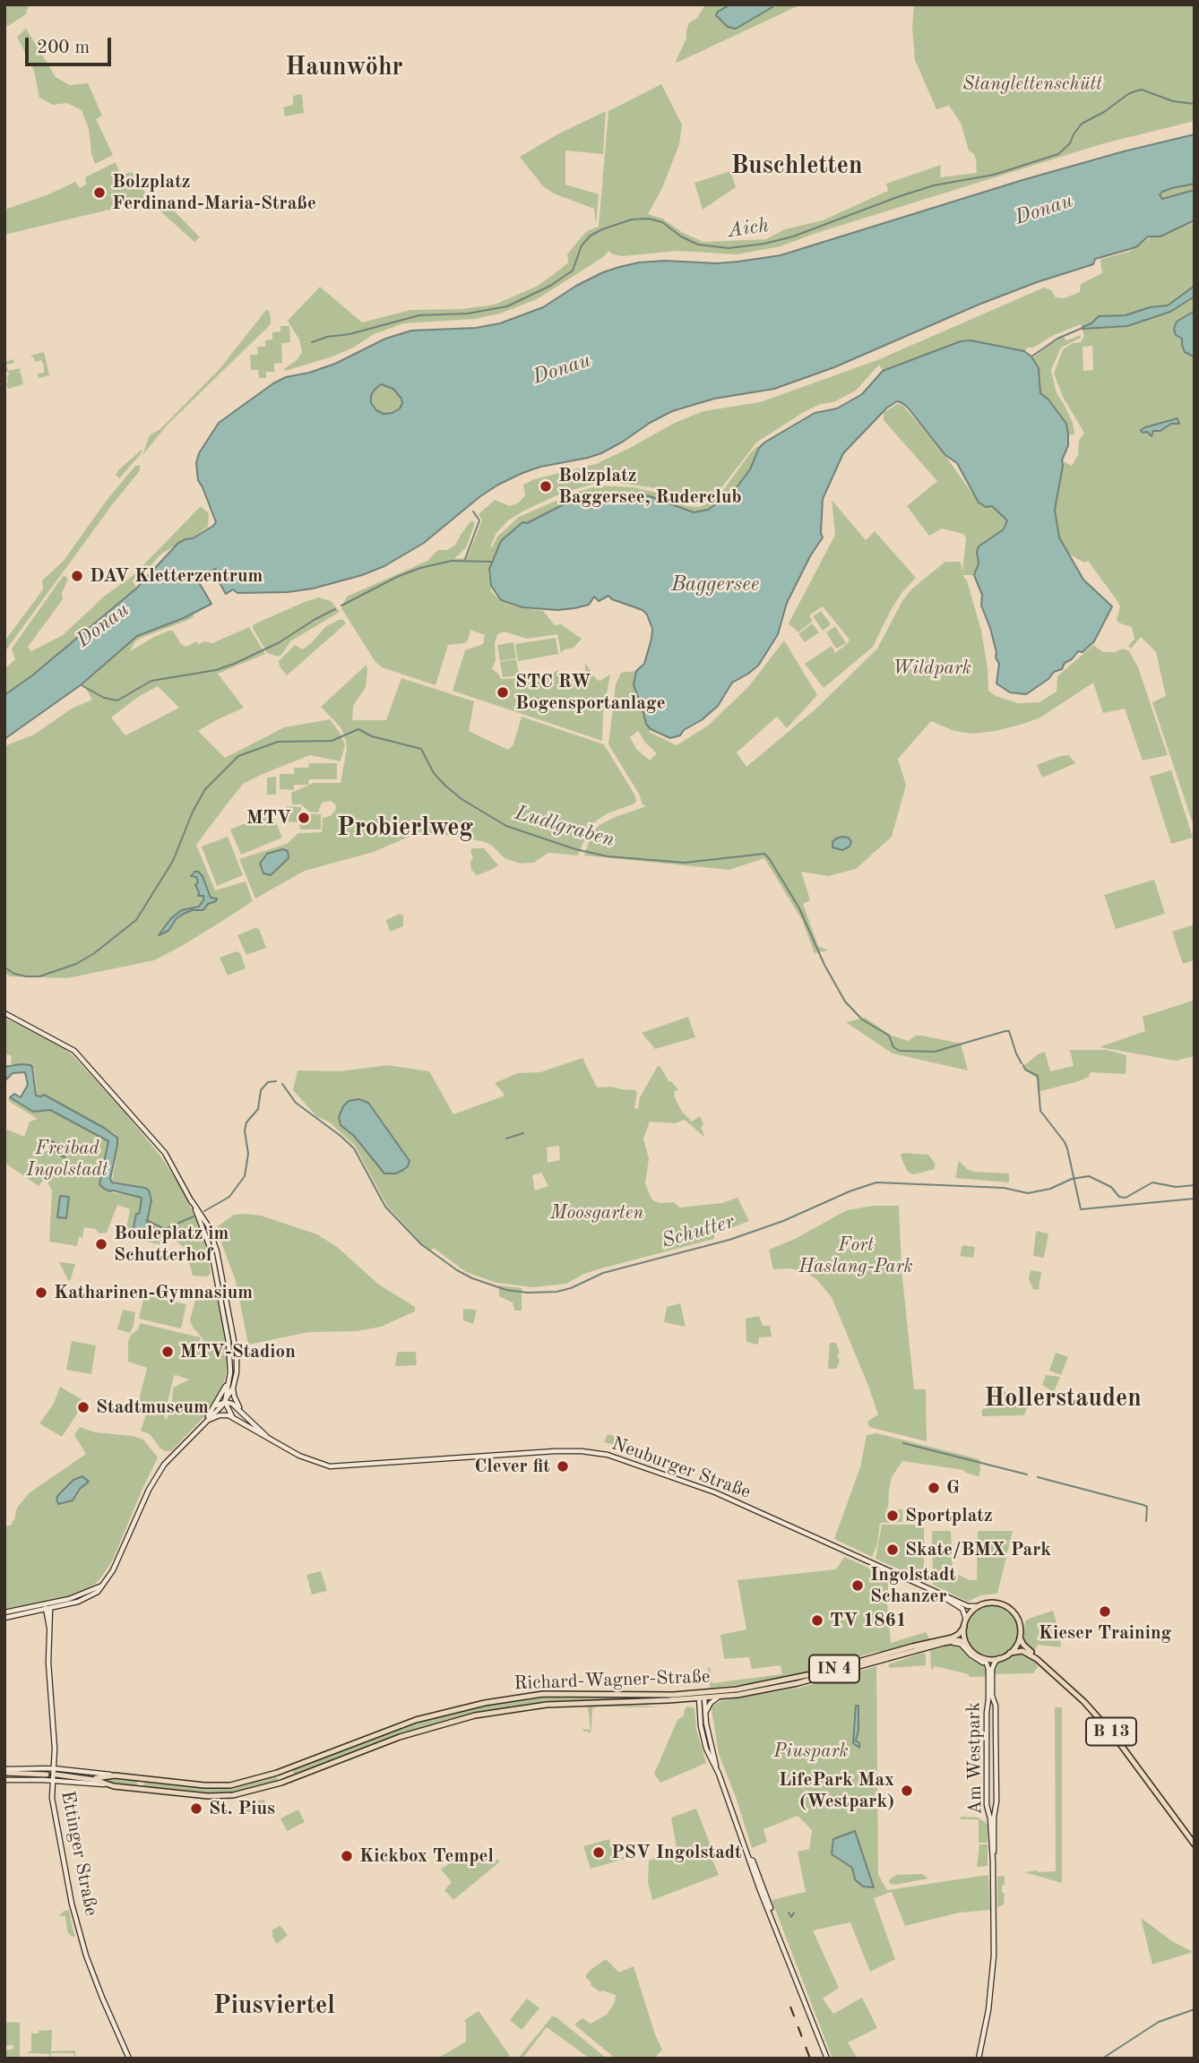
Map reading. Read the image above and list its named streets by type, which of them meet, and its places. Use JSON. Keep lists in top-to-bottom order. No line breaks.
{"streets":{"main road":["Neuburger Straße","IN 4","Richard-Wagner-Straße","B 13","Am Westpark","Ettinger Straße"]},"crossings":[["Neuburger Straße","IN 4"],["Neuburger Straße","Richard-Wagner-Straße"],["Neuburger Straße","B 13"],["Neuburger Straße","Am Westpark"],["IN 4","Richard-Wagner-Straße"],["IN 4","B 13"],["IN 4","Am Westpark"],["Richard-Wagner-Straße","B 13"],["Richard-Wagner-Straße","Am Westpark"],["Richard-Wagner-Straße","Ettinger Straße"],["B 13","Am Westpark"]],"districts":["Haunwöhr","Buschletten","Probierlweg","Hollerstauden","Piusviertel"],"water":["Donau","Aich","Baggersee","Ludlgraben","Schutter"],"parks":["Stanglettenschütt","Wildpark","Freibad Ingolstadt","Moosgarten","Fort Haslang-Park","Piuspark"],"places":["Bolzplatz Ferdinand-Maria-Straße","Bolzplatz Baggersee, Ruderclub","DAV Kletterzentrum","STC RW Bogensportanlage","MTV","Bouleplatz im Schutterhof","Katharinen-Gymnasium","MTV-Stadion","Stadtmuseum","Clever fit","G","Sportplatz","Skate/BMX Park","Ingolstadt Schanzer","Kieser Training","TV 1861","LifePark Max (Westpark)","St. Pius","PSV Ingolstadt","Kickbox Tempel"],"scale_bar":"200 m"}
